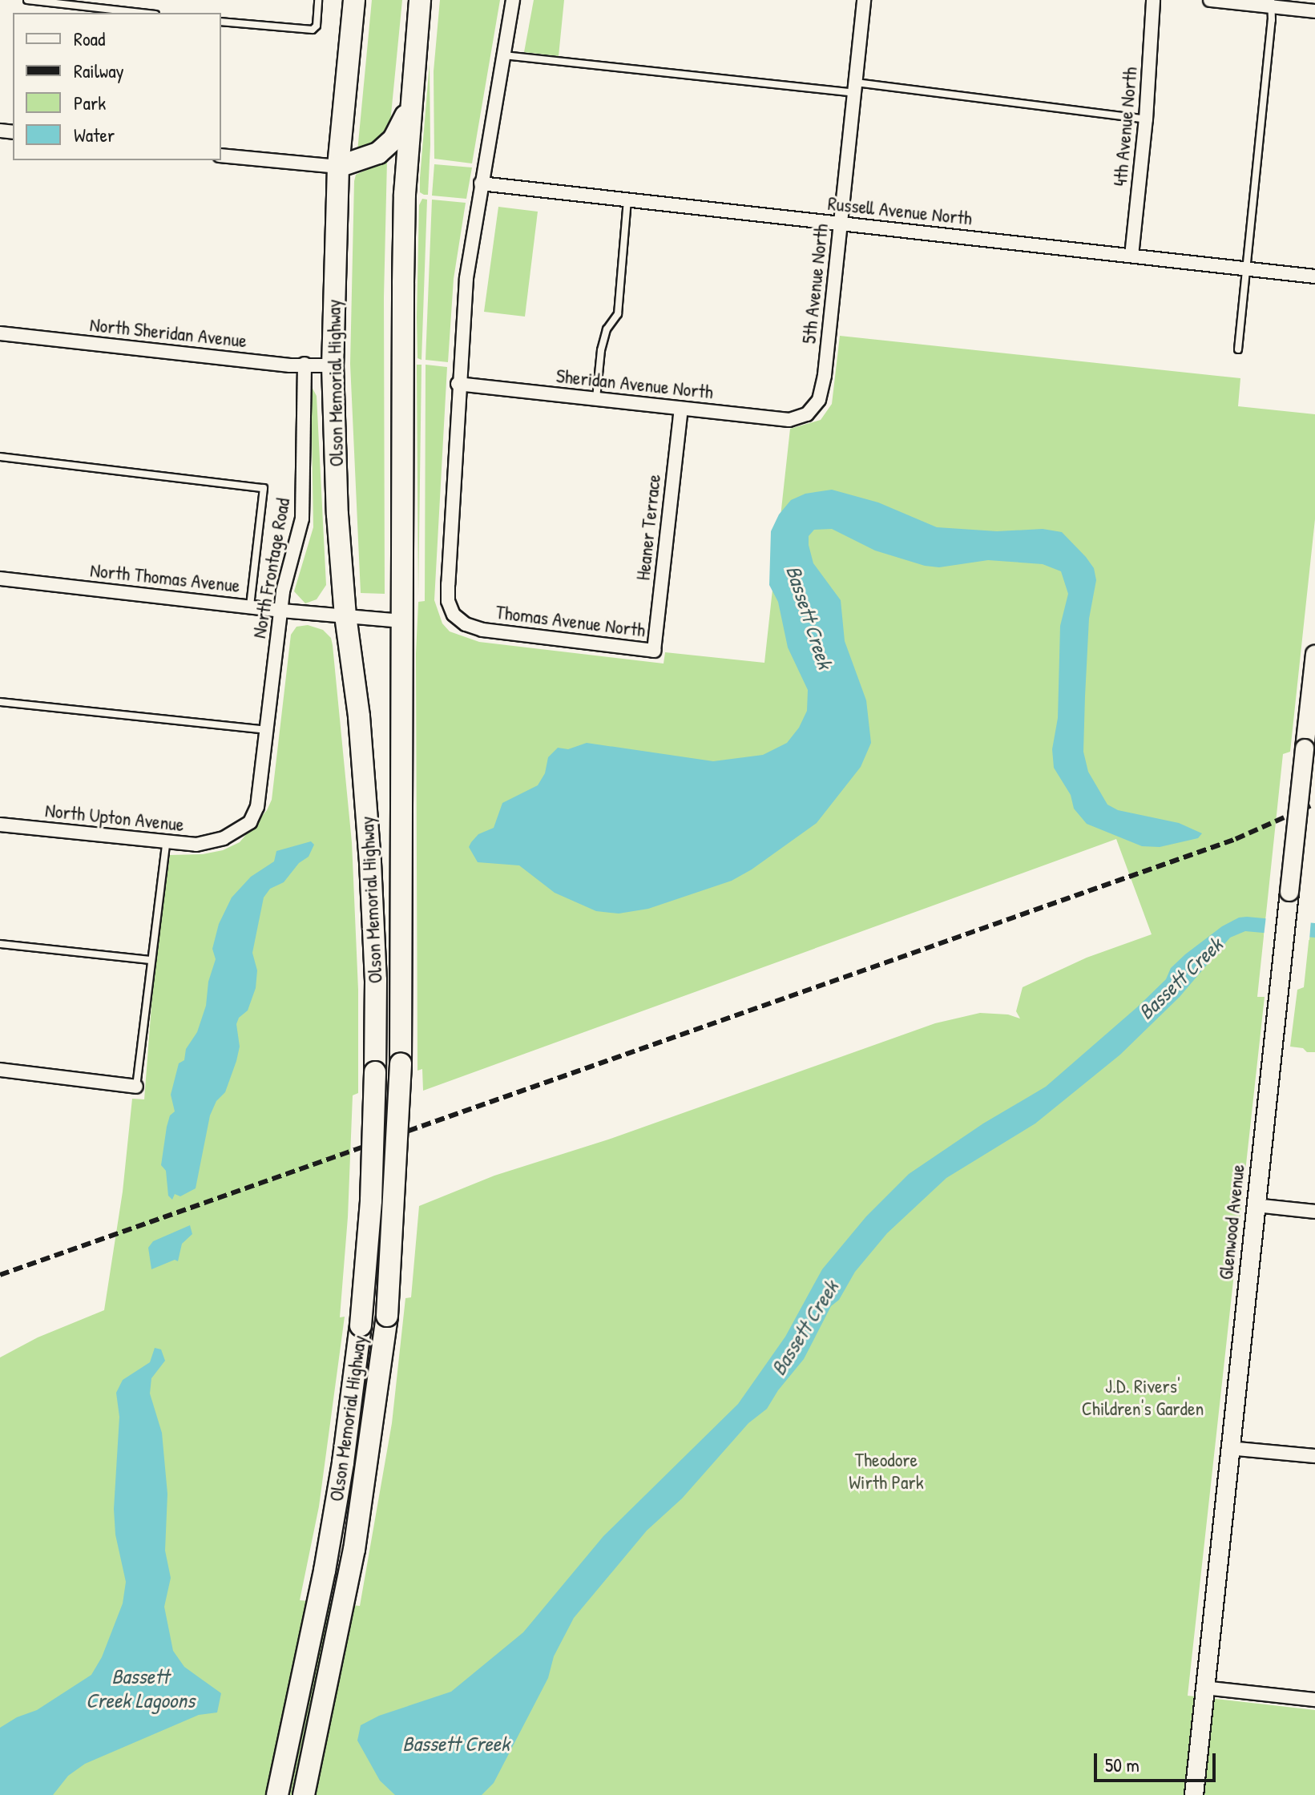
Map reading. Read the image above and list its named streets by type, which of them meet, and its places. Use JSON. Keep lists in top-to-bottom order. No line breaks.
{"streets":{"main road":["Olson Memorial Highway"],"street":["4th Avenue North","Russell Avenue North","5th Avenue North","North Sheridan Avenue","Sheridan Avenue North","Heaner Terrace","North Frontage Road","North Thomas Avenue","Thomas Avenue North","North Upton Avenue","Glenwood Avenue"]},"crossings":[["4th Avenue North","Russell Avenue North"],["Russell Avenue North","5th Avenue North"],["5th Avenue North","Sheridan Avenue North"],["North Sheridan Avenue","Olson Memorial Highway"],["North Sheridan Avenue","North Frontage Road"],["Olson Memorial Highway","North Thomas Avenue"],["Sheridan Avenue North","Heaner Terrace"],["Sheridan Avenue North","Thomas Avenue North"],["Heaner Terrace","Thomas Avenue North"],["North Frontage Road","North Thomas Avenue"],["North Frontage Road","North Upton Avenue"]],"water":["Bassett Creek","Bassett Creek Lagoons"],"parks":["J.D. Rivers' Children's Garden","Theodore Wirth Park"],"legend":["Road","Railway","Park","Water"],"scale_bar":"50 m"}
